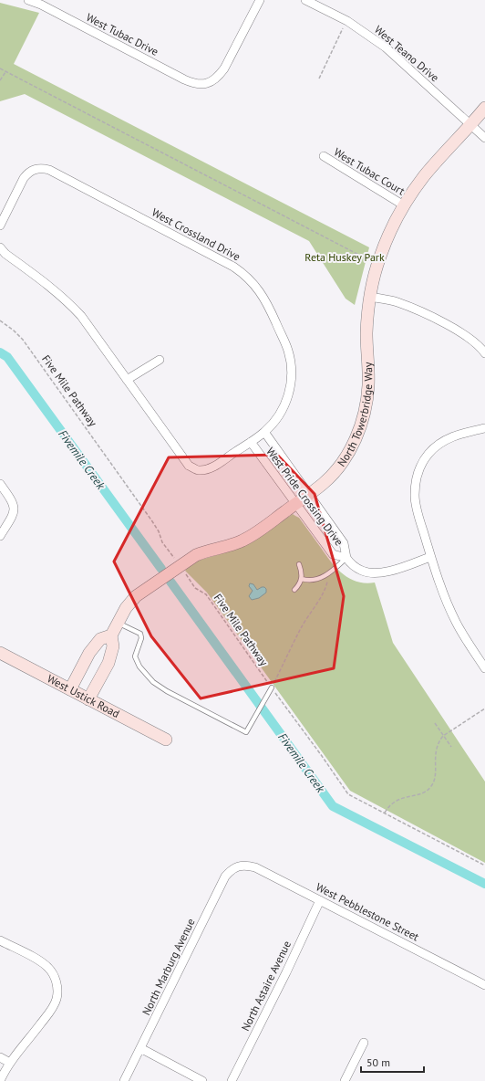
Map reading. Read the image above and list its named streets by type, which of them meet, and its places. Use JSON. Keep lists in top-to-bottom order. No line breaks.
{"streets":{"street":["West Tubac Drive","West Teano Drive","West Tubac Court","West Crossland Drive","North Towerbridge Way","West Pride Crossing Drive","West Ustick Road","West Pebblestone Street","North Marburg Avenue","North Astaire Avenue"],"path":["Five Mile Pathway"]},"crossings":[["West Teano Drive","North Towerbridge Way"],["West Tubac Court","North Towerbridge Way"],["West Crossland Drive","West Pride Crossing Drive"],["Five Mile Pathway","North Towerbridge Way"],["North Towerbridge Way","West Pride Crossing Drive"],["North Towerbridge Way","West Ustick Road"],["West Pebblestone Street","North Marburg Avenue"],["West Pebblestone Street","North Astaire Avenue"]],"water":["Fivemile Creek"],"parks":["Reta Huskey Park"],"scale_bar":"50 m"}
